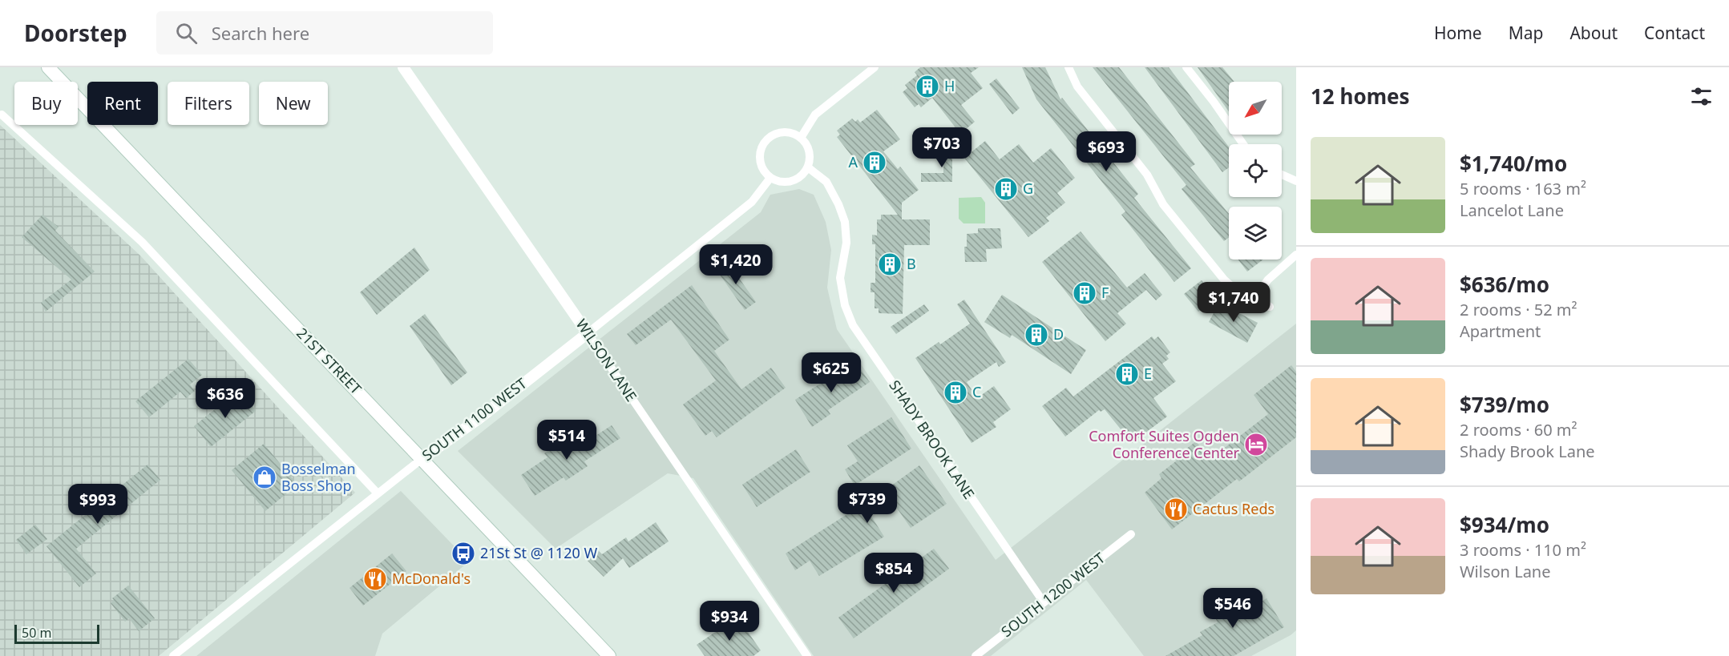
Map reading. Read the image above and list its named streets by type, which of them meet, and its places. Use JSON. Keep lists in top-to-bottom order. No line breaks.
{"streets":{"main road":["21ST STREET"],"street":["WILSON LANE","SOUTH 1100 WEST","SHADY BROOK LANE","SOUTH 1200 WEST"]},"crossings":[["WILSON LANE","SOUTH 1100 WEST"],["21ST STREET","SOUTH 1100 WEST"],["SOUTH 1100 WEST","SHADY BROOK LANE"],["SHADY BROOK LANE","SOUTH 1200 WEST"]],"places":{"building":["H","A","G","B","F","D","E","C"],"hotel":["Comfort Suites Ogden Conference Center"],"shop":["Bosselman Boss Shop"],"restaurant":["Cactus Reds","McDonald's"],"bus stop":["21St St @ 1120 W"]},"scale_bar":"50 m","north":"bottom left","page":{"header":"Doorstep","search":"Search here","nav":["Home","Map","About","Contact"],"heading":"12 homes","chip":["Buy","Rent","Filters","New"],"list":[{"name":"$1,740/mo","note":"5 rooms · 163 m² · Lancelot Lane"},{"name":"$636/mo","note":"2 rooms · 52 m² · Apartment"},{"name":"$739/mo","note":"2 rooms · 60 m² · Shady Brook Lane"},{"name":"$934/mo","note":"3 rooms · 110 m² · Wilson Lane"}],"price":["$703","$693","$1,420","$1,740","$625","$636","$514","$739","$993","$854","$546","$934"],"scale":"50 m"}}
